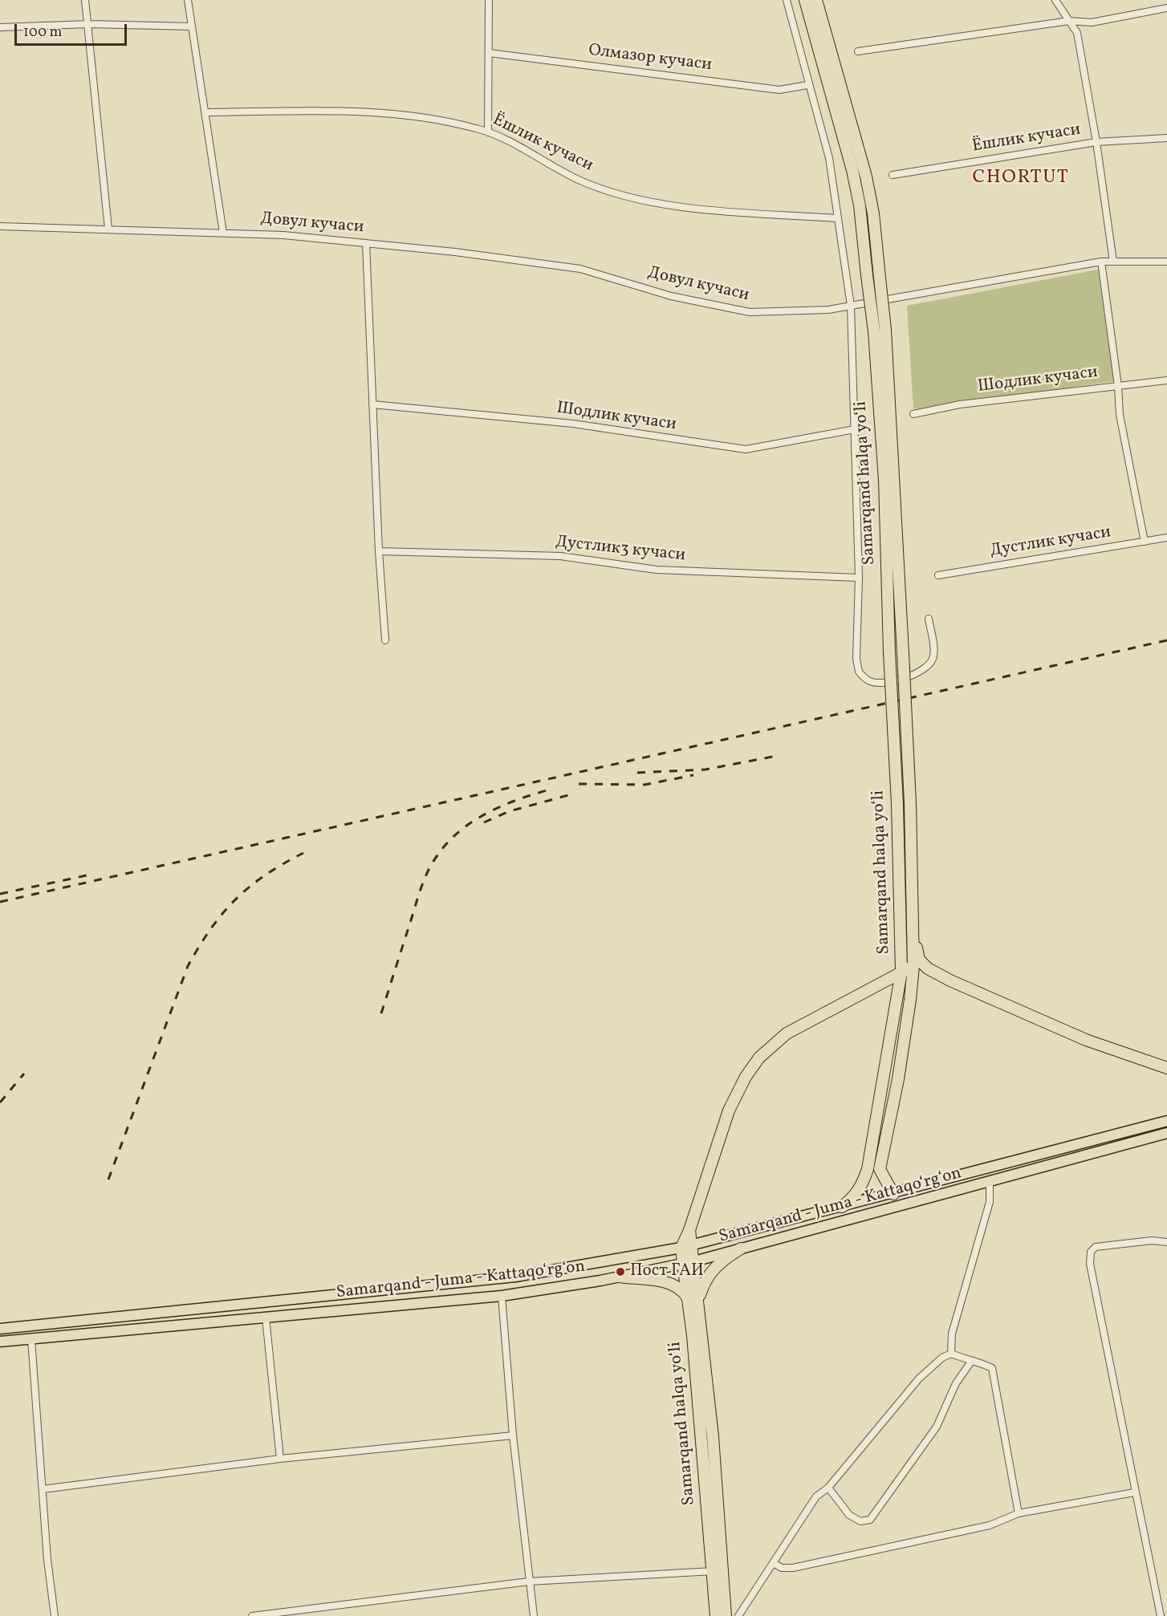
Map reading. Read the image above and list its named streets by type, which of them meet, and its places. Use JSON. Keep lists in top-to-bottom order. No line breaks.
{"streets":{"highway":["Samarqand halqa yoʻli"],"main road":["Samarqand - Juma - Kattaqo‘rg‘on"],"street":["Олмазор кучаси","Ёшлик кучаси","Довул кучаси","Шодлик кучаси","Дустлик кучаси","Дустлик3 кучаси"]},"crossings":[["Samarqand halqa yoʻli","Samarqand - Juma - Kattaqo‘rg‘on"]],"districts":["CHORTUT"],"places":["Пост ГАИ"],"scale_bar":"100 m"}
